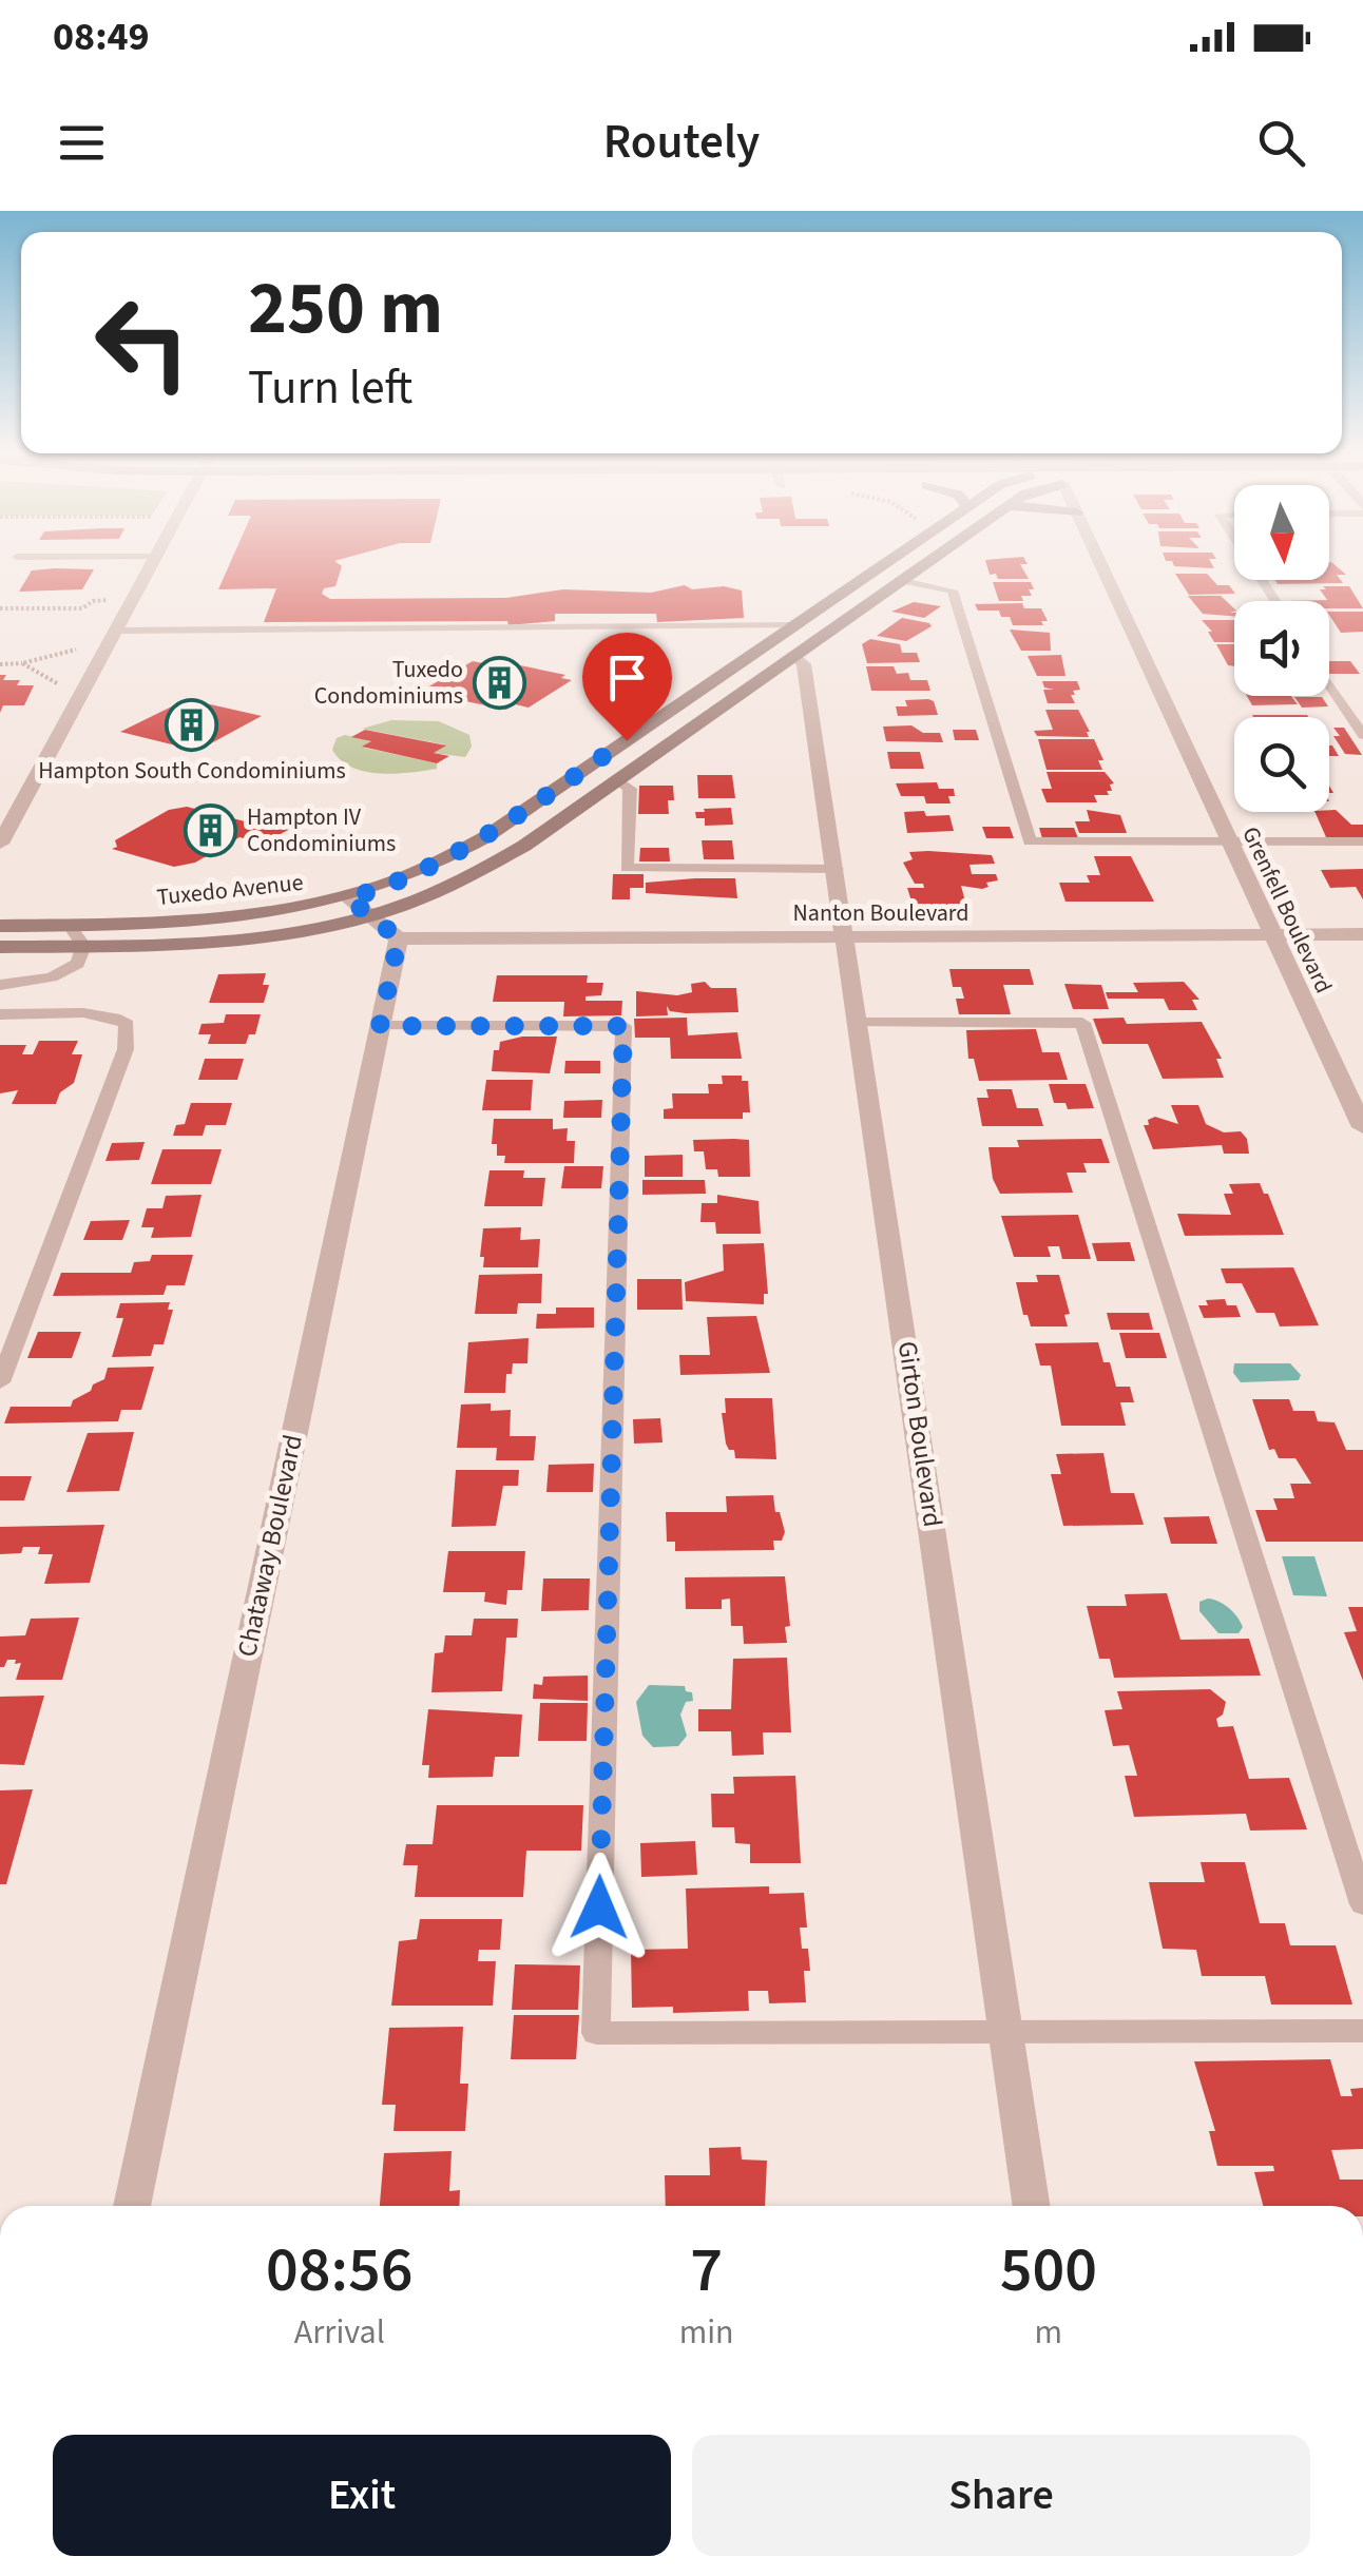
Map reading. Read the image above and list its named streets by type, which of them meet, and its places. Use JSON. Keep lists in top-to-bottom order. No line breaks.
{"streets":{"main road":["Tuxedo Avenue"],"street":["Grenfell Boulevard","Nanton Boulevard","Girton Boulevard","Chataway Boulevard"]},"crossings":[["Tuxedo Avenue","Girton Boulevard"],["Grenfell Boulevard","Nanton Boulevard"],["Nanton Boulevard","Girton Boulevard"],["Nanton Boulevard","Chataway Boulevard"]],"places":{"building":["Tuxedo Condominiums","Hampton South Condominiums","Hampton IV Condominiums"]},"north":"bottom","page":{"status":"08:49","header":"Routely","turn":["250 m","Turn left"],"eta":["08:56","Arrival","7","min","500","m"],"buttons":["Exit","Share"]}}
